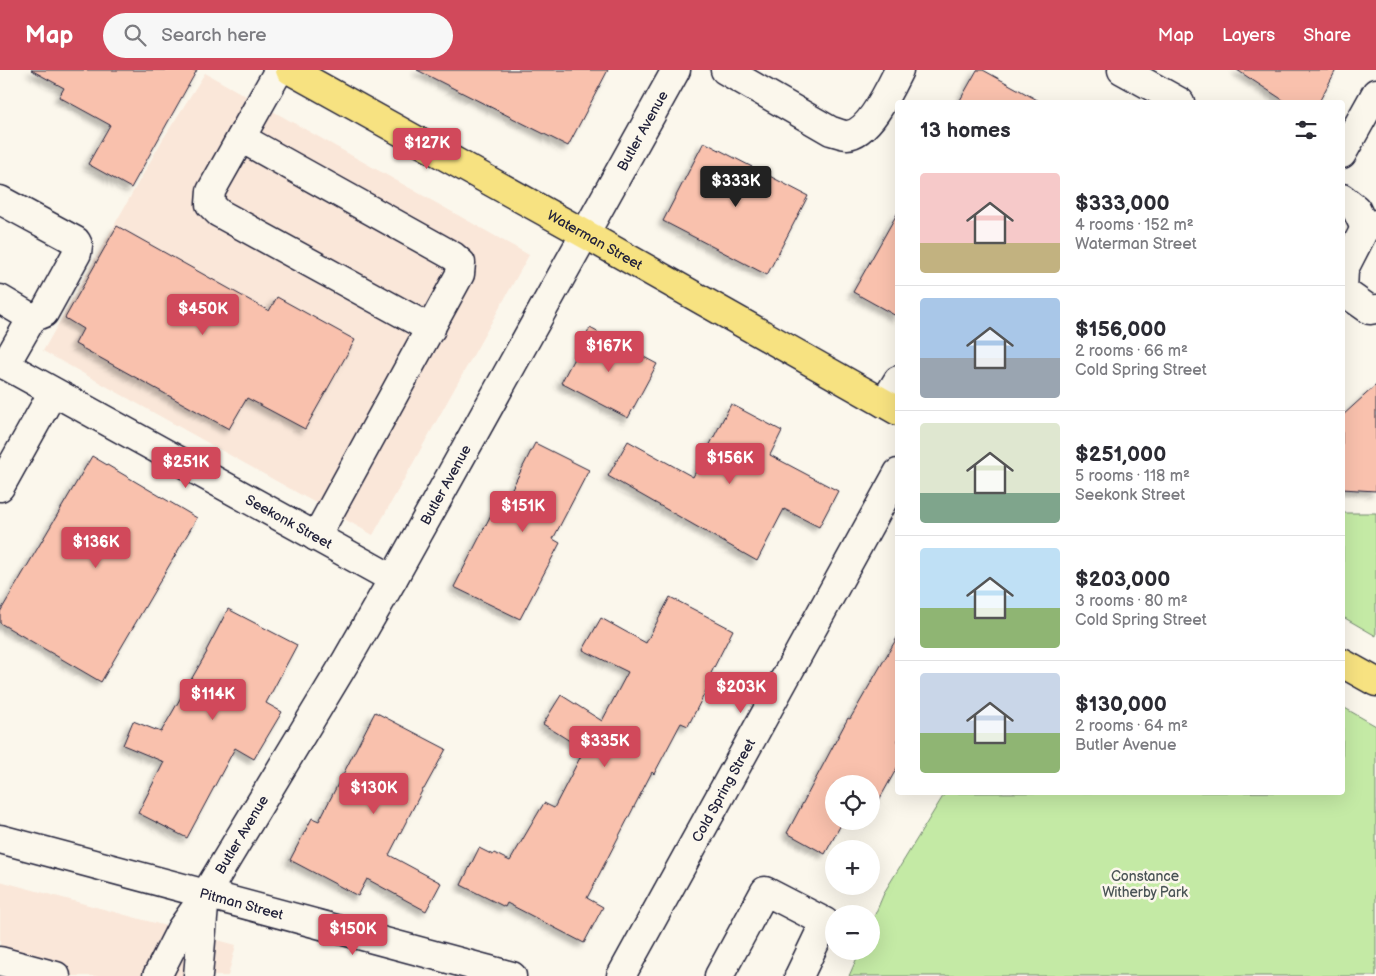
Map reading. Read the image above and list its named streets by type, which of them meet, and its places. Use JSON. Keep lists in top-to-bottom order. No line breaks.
{"streets":{"main road":["Waterman Street"],"street":["Butler Avenue","Seekonk Street","Cold Spring Street","Pitman Street"]},"crossings":[["Butler Avenue","Waterman Street"],["Butler Avenue","Seekonk Street"],["Butler Avenue","Pitman Street"]],"parks":["Constance Witherby Park"],"page":{"header":"Map","search":"Search here","nav":["Map","Layers","Share"],"heading":"13 homes","price":["$127K","$333K","$450K","$167K","$156K","$251K","$151K","$136K","$203K","$114K","$335K","$130K","$150K"],"list":[{"name":"$333,000","note":"4 rooms · 152 m² · Waterman Street"},{"name":"$156,000","note":"2 rooms · 66 m² · Cold Spring Street"},{"name":"$251,000","note":"5 rooms · 118 m² · Seekonk Street"},{"name":"$203,000","note":"3 rooms · 80 m² · Cold Spring Street"},{"name":"$130,000","note":"2 rooms · 64 m² · Butler Avenue"}],"map_buttons":["+","−"]}}
